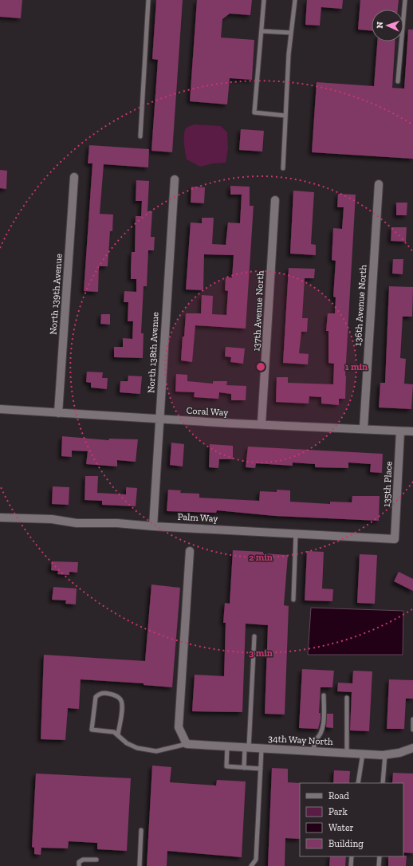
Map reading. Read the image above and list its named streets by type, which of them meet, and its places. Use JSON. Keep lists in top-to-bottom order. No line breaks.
{"streets":{"street":["North 139th Avenue","136th Avenue North","137th Avenue North","North 138th Avenue","Coral Way","135th Place","Palm Way","34th Way North"]},"crossings":[["North 139th Avenue","Coral Way"],["136th Avenue North","Coral Way"],["137th Avenue North","Coral Way"],["North 138th Avenue","Coral Way"],["North 138th Avenue","Palm Way"],["Coral Way","135th Place"],["135th Place","Palm Way"]],"legend":["Road","Park","Water","Building"],"north":"left","rings":["1 min","2 min","3 min"]}
